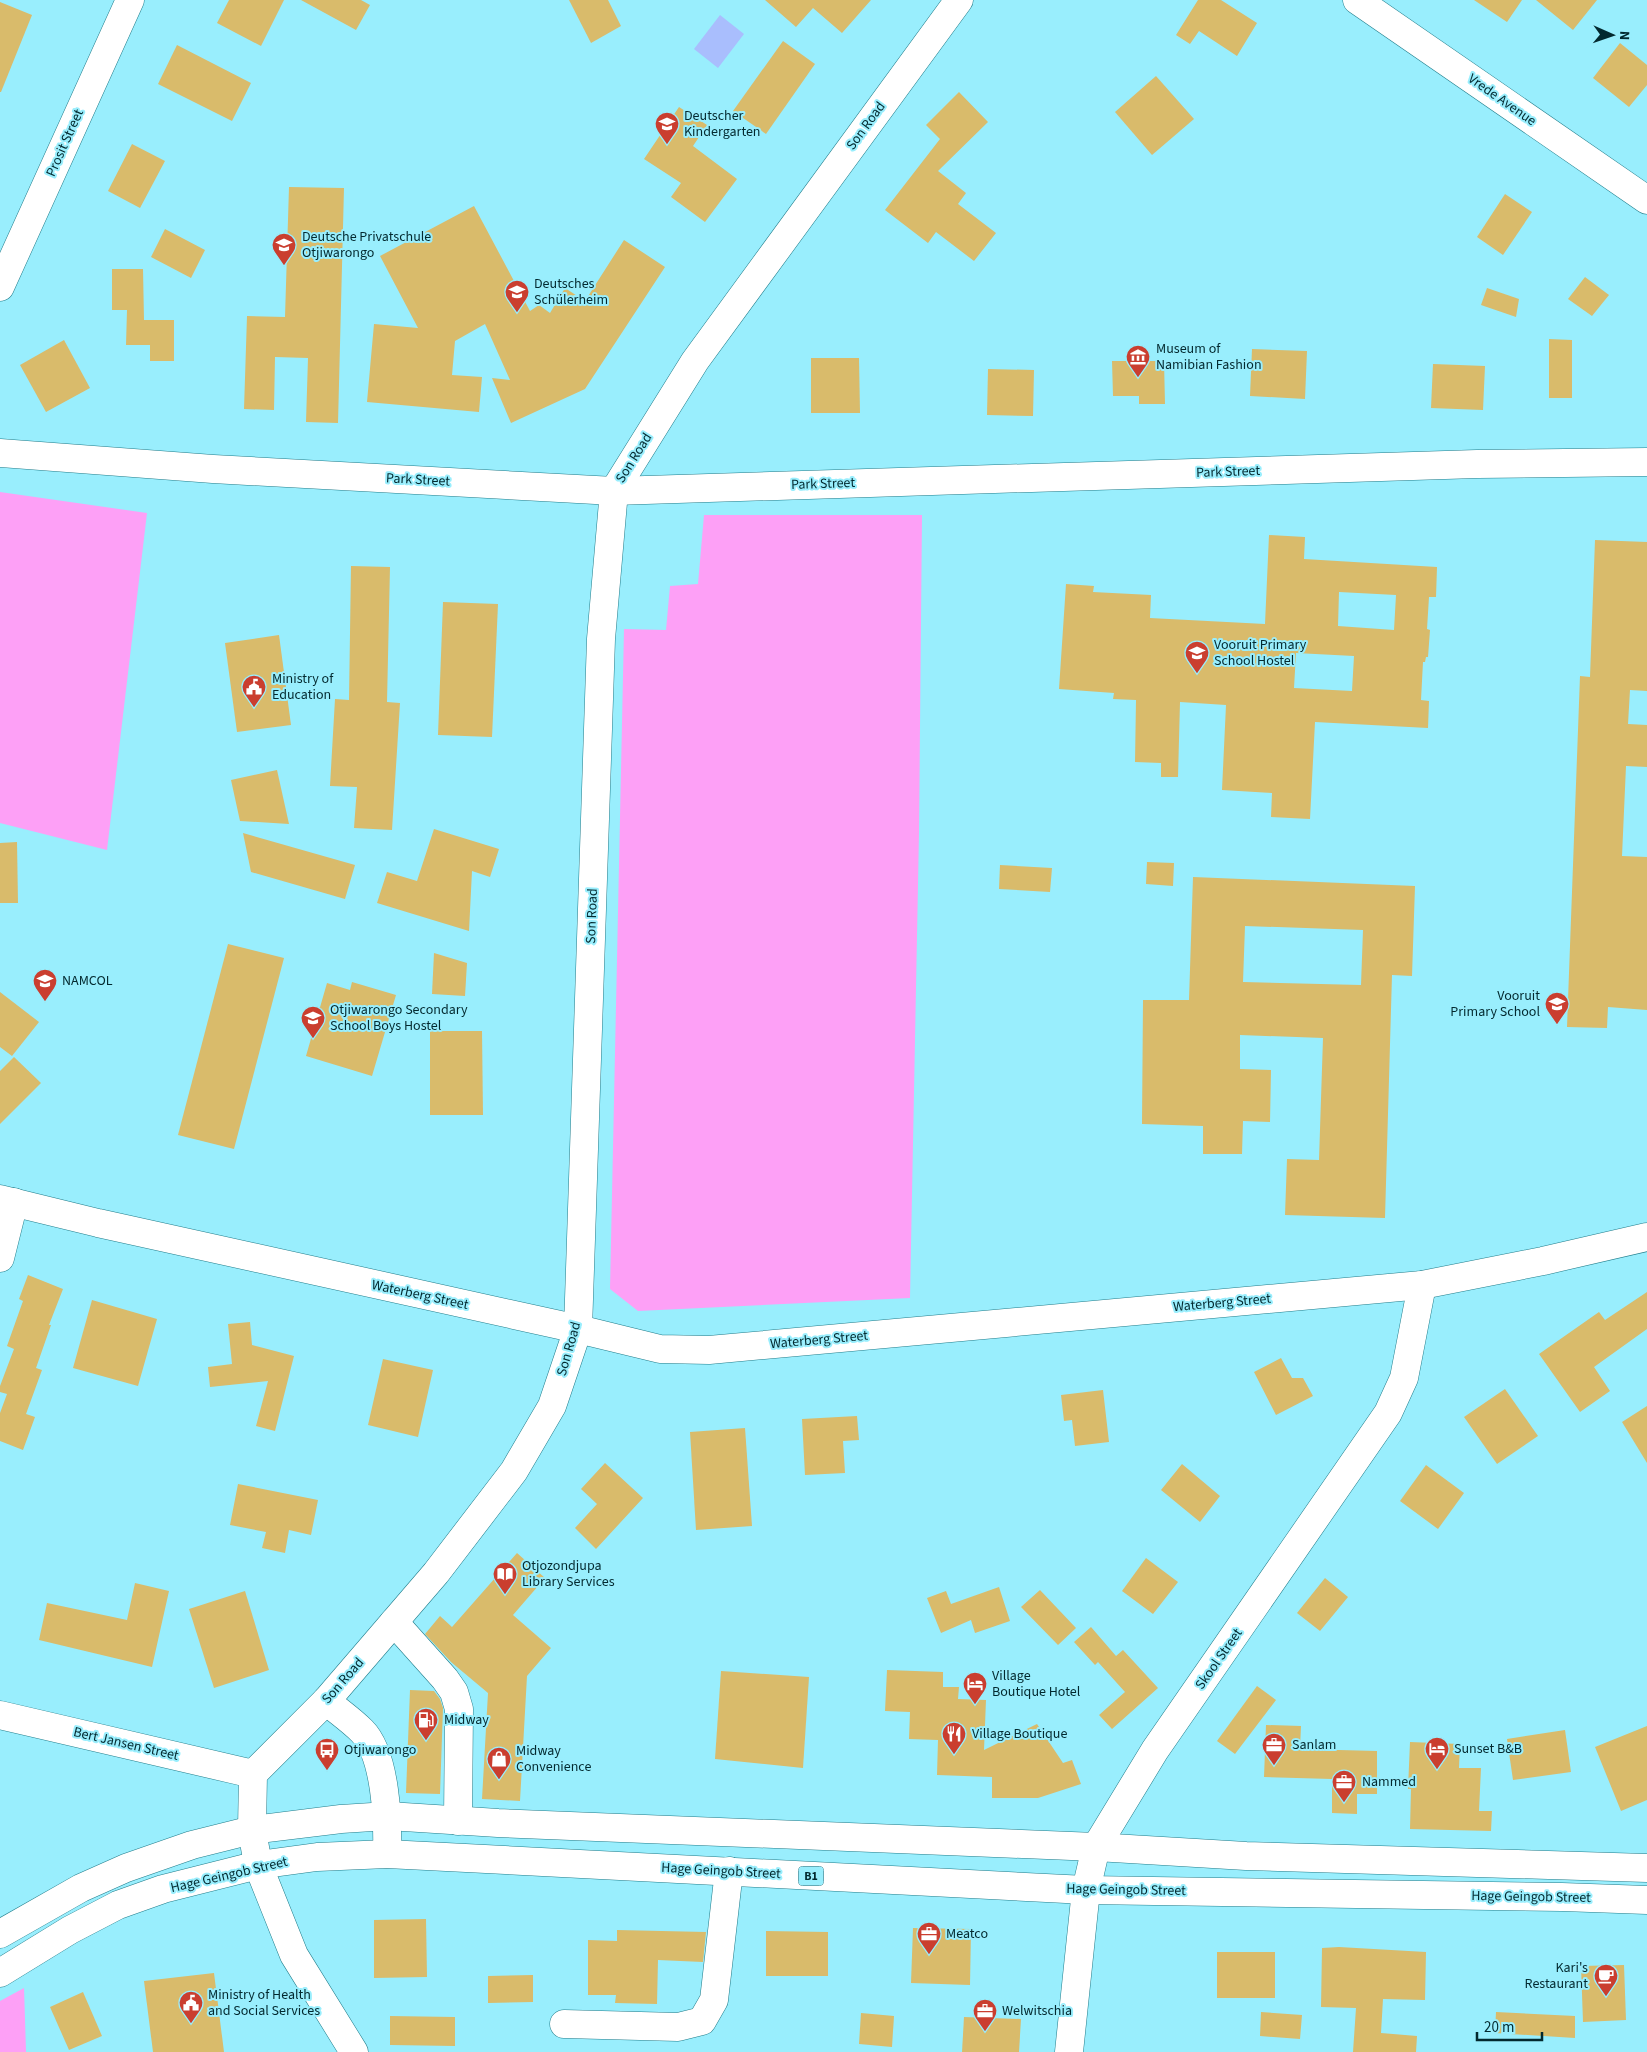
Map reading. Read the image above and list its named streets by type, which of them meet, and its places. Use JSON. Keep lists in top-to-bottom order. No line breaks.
{"streets":{"main road":["Vrede Avenue","Son Road","Prosit Street","Park Street","Waterberg Street","Skool Street","Bert Jansen Street","Hage Geingob Street","B1"]},"crossings":[["Son Road","Park Street"],["Son Road","Waterberg Street"],["Son Road","Bert Jansen Street"],["Waterberg Street","Skool Street"],["Skool Street","Hage Geingob Street"]],"places":{"school or university":["Deutscher Kindergarten","Deutsche Privatschule Otjiwarongo","Deutsches Schülerheim","Vooruit Primary School Hostel","NAMCOL","Vooruit Primary School","Otjiwarongo Secondary School Boys Hostel"],"museum":["Museum of Namibian Fashion"],"public building":["Ministry of Education","Ministry of Health and Social Services"],"library":["Otjozondjupa Library Services"],"hotel":["Village Boutique Hotel","Sunset B&B"],"fuel station":["Midway"],"restaurant":["Village Boutique"],"office":["Sanlam","Nammed","Meatco","Welwitschia"],"bus stop":["Otjiwarongo"],"shop":["Midway Convenience"],"cafe":["Kari's Restaurant"]},"scale_bar":"20 m","north":"right"}
